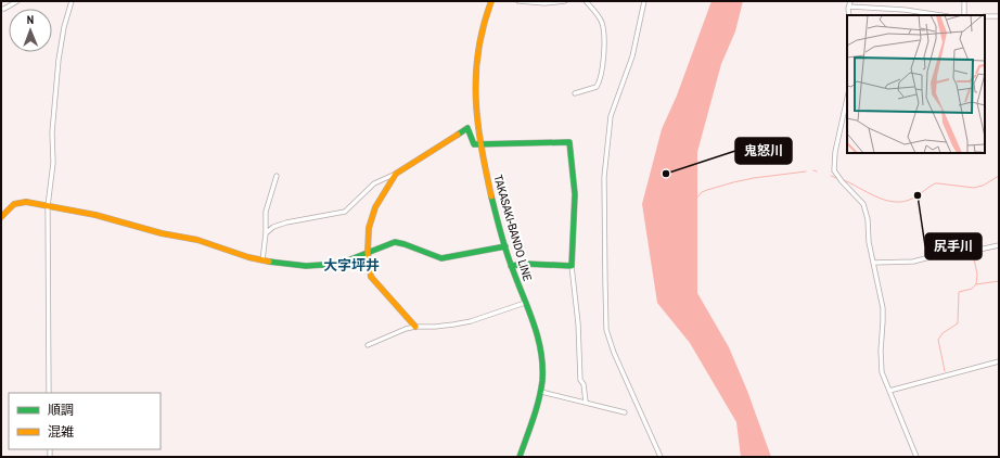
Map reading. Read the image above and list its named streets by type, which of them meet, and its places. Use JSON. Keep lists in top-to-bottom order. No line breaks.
{"streets":{"street":["TAKASAKI-BANDO LINE"]},"districts":["大字坪井"],"places":["鬼怒川","尻手川"],"legend":["順調","混雑"],"north":"top"}
